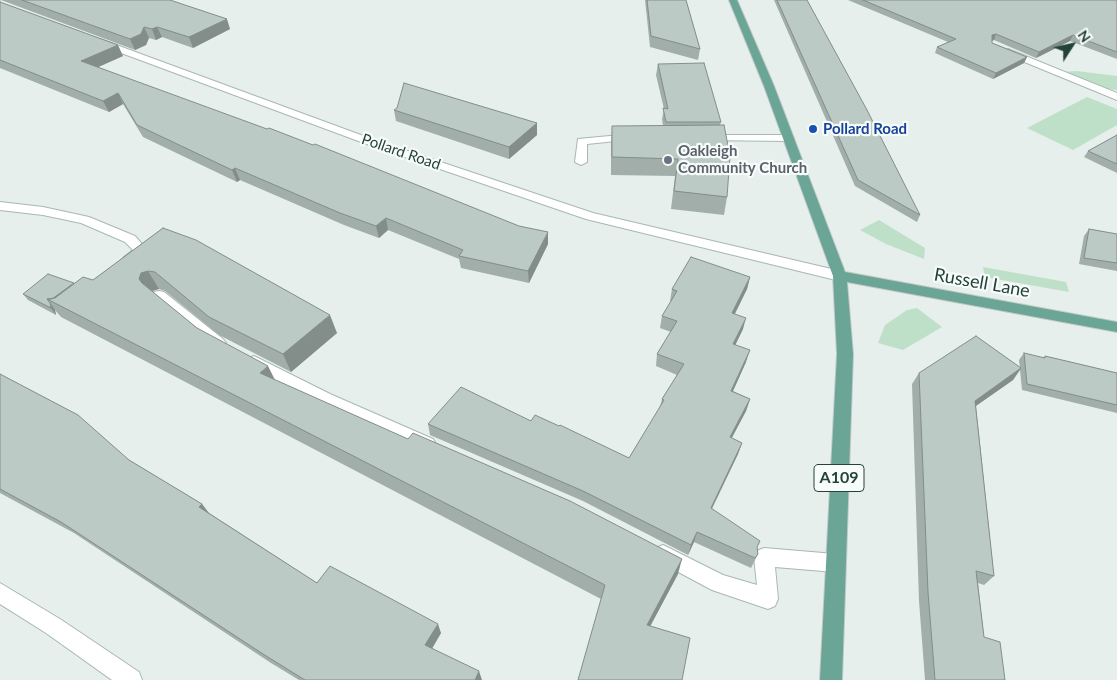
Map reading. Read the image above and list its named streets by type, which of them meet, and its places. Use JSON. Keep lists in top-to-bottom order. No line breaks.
{"streets":{"main road":["Russell Lane","A109"],"street":["Pollard Road"]},"crossings":[["Pollard Road","Russell Lane"],["Pollard Road","A109"],["Russell Lane","A109"]],"places":["Pollard Road","Oakleigh Community Church"],"north":"top right"}
